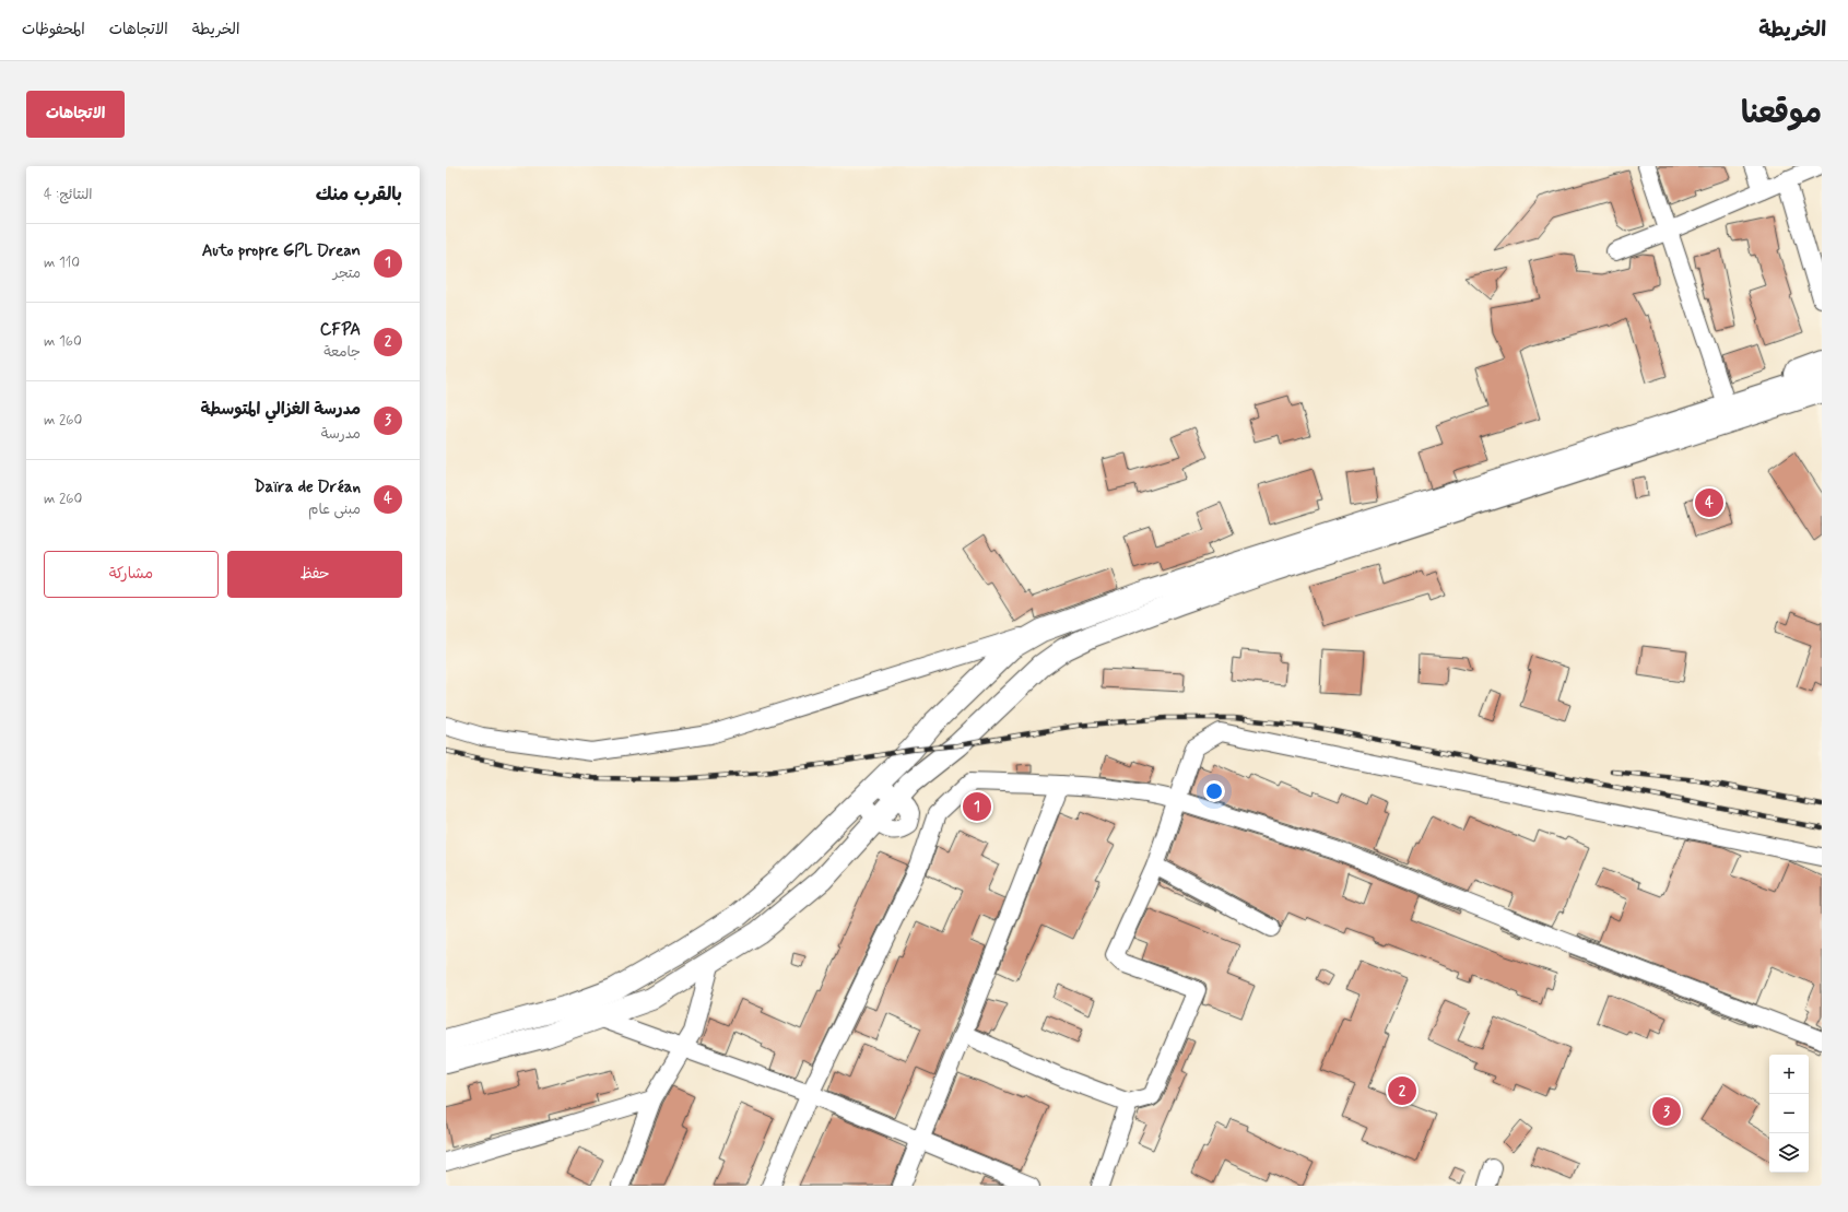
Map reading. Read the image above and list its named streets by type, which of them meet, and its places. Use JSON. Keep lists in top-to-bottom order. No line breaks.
{"page":{"header":"الخريطة","nav":["الخريطة","الاتجاهات","المحفوظات"],"title":"موقعنا","buttons":["الاتجاهات",["حفظ","مشاركة"]],"heading":["بالقرب منك","النتائج: 4"],"list":[{"mark":"1","name":"Auto propre GPL Drean","note":"متجر","value":"110 m"},{"mark":"2","name":"CFPA","note":"جامعة","value":"160 m"},{"mark":"3","name":"مدرسة الغزالي المتوسطة","note":"مدرسة","value":"260 m"},{"mark":"4","name":"Daïra de Dréan","note":"مبنى عام","value":"260 m"}],"pins":["4","1","2","3"],"map_buttons":["+","−"]}}
